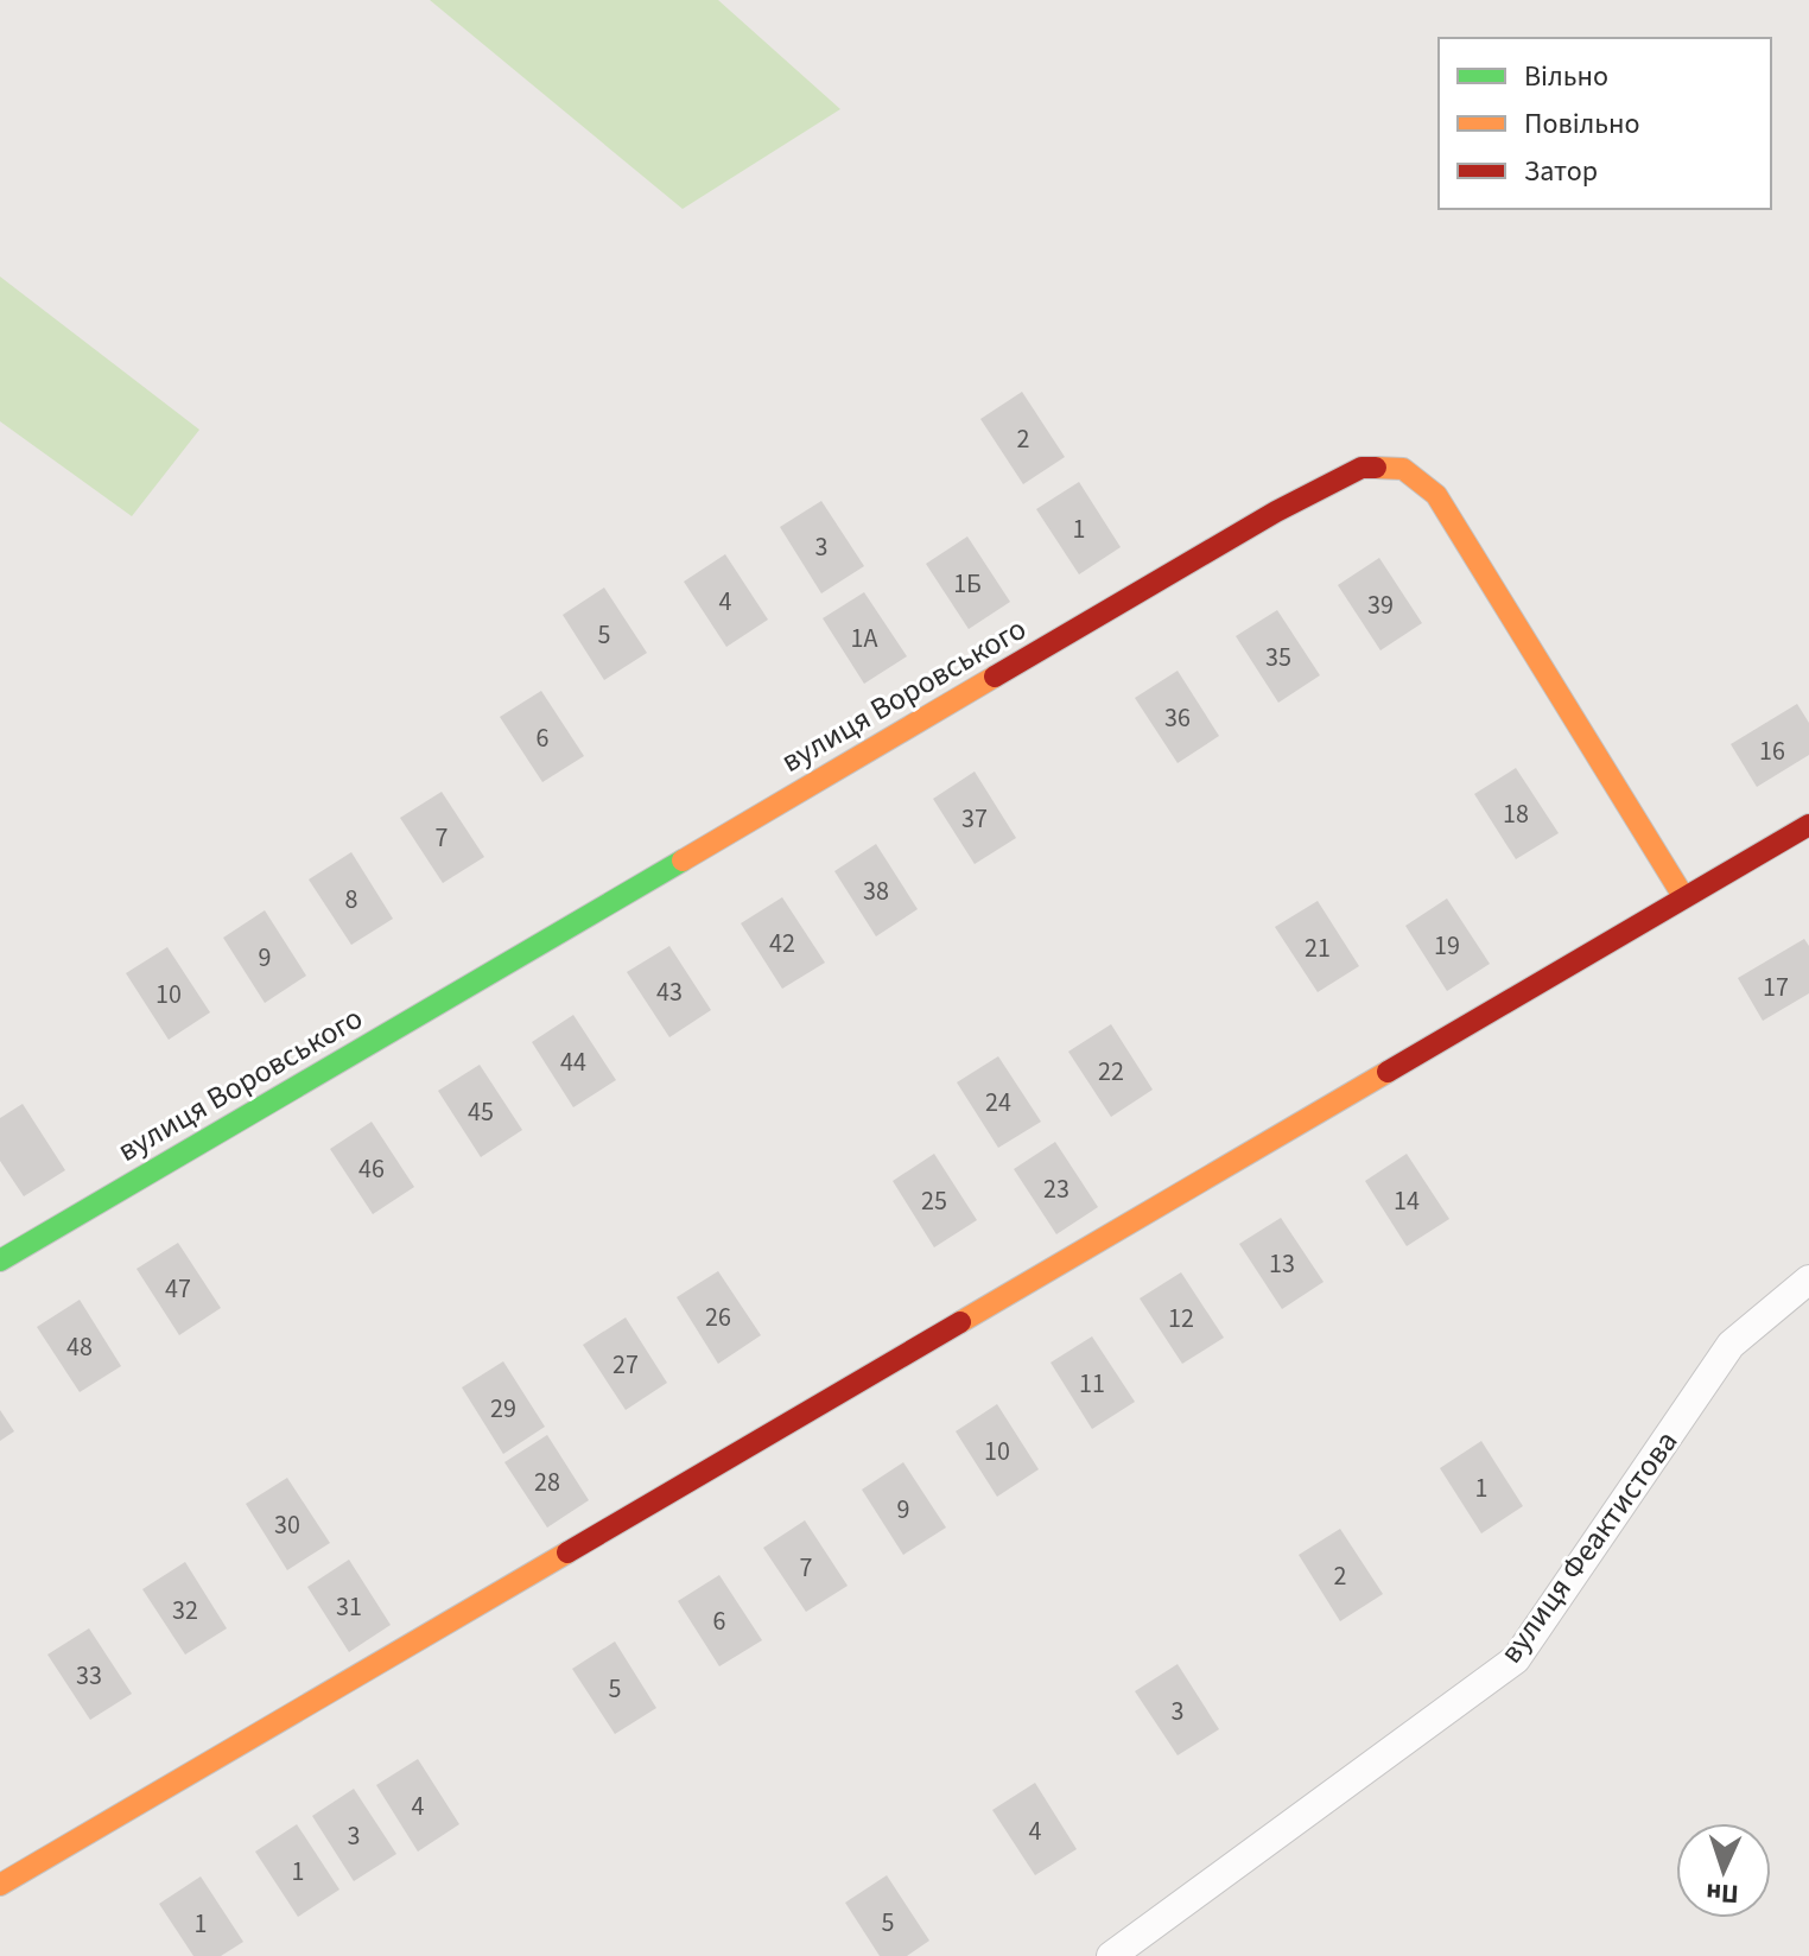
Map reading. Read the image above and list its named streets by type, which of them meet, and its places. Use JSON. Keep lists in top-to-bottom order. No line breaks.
{"streets":{"street":["вулиця Воровського","вулиця Феактистова"]},"house_numbers":["2","1","3","1Б","4","39","5","1А","35","36","6","16","18","37","7","38","8","42","19","21","9","17","43","10","44","22","24","45","46","23","25","14","13","47","26","12","48","27","11","29","10","28","1","9","30","7","2","31","32","6","33","5","3","4","4","3","1","5","1"],"legend":["Вільно","Повільно","Затор"],"north":"bottom"}
